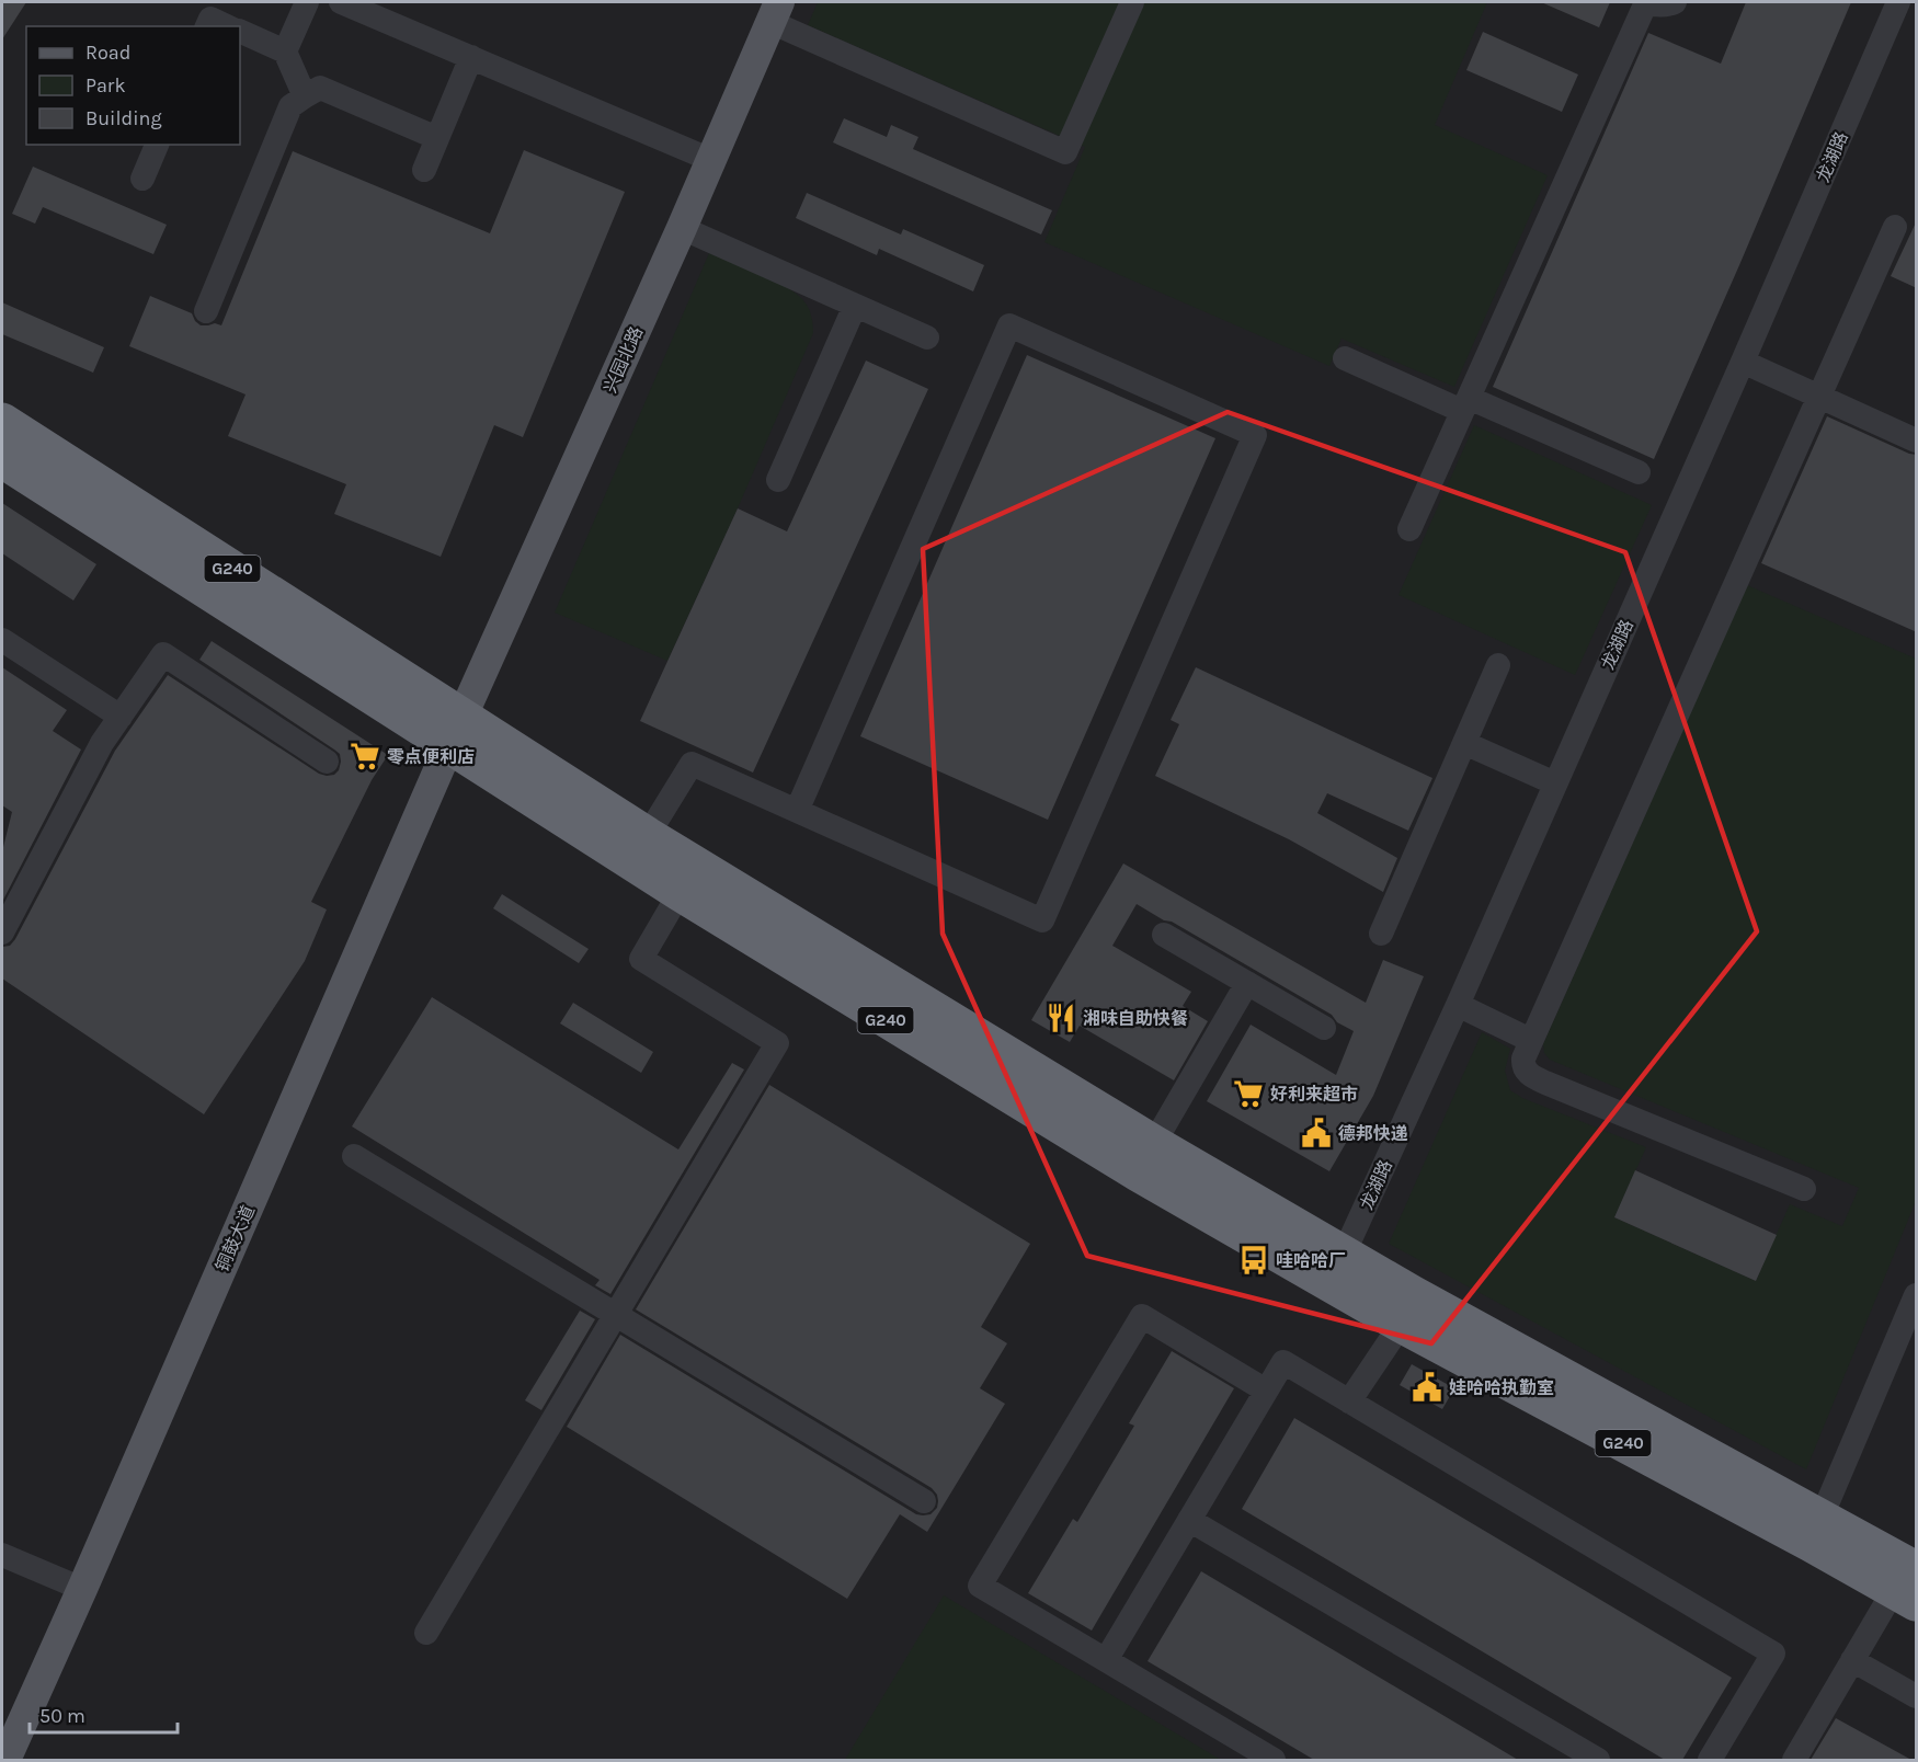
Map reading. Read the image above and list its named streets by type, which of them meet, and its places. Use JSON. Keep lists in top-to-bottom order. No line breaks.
{"streets":{"highway":["G240"],"main road":["兴园北路","铜鼓大道"],"street":["龙湖路"]},"crossings":[["龙湖路","G240"],["兴园北路","G240"],["兴园北路","铜鼓大道"],["G240","铜鼓大道"]],"places":{"supermarket":["零点便利店","好利来超市"],"restaurant":["湘味自助快餐"],"public building":["德邦快递","娃哈哈执勤室"],"bus stop":["哇哈哈厂"]},"legend":["Road","Park","Building"],"scale_bar":"50 m"}
